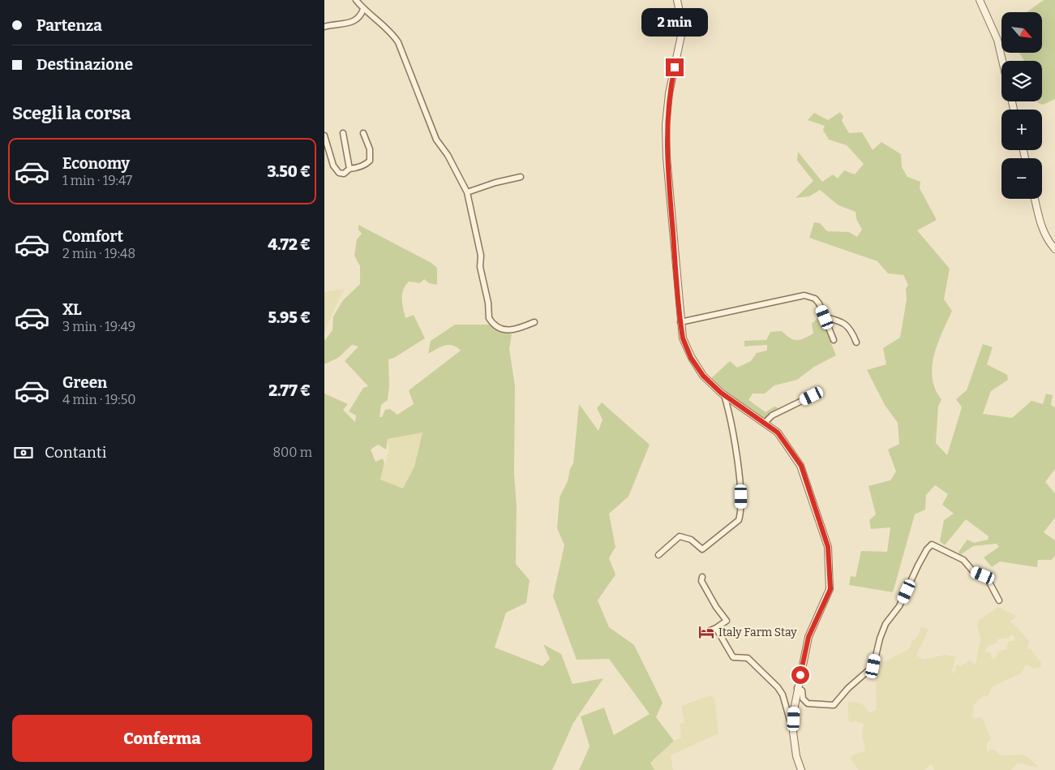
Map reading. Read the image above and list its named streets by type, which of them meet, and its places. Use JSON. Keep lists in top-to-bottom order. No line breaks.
{"places":{"hotel":["Italy Farm Stay"]},"north":"bottom right","page":{"banner":["Partenza","Destinazione"],"bubble":"2 min","map_buttons":["+","−"],"heading":"Scegli la corsa","list":[{"name":"Economy","note":"1 min · 19:47","value":"3.50 €"},{"name":"Comfort","note":"2 min · 19:48","value":"4.72 €"},{"name":"XL","note":"3 min · 19:49","value":"5.95 €"},{"name":"Green","note":"4 min · 19:50","value":"2.77 €"}],"pay":["Contanti","800 m"],"buttons":"Conferma"}}
